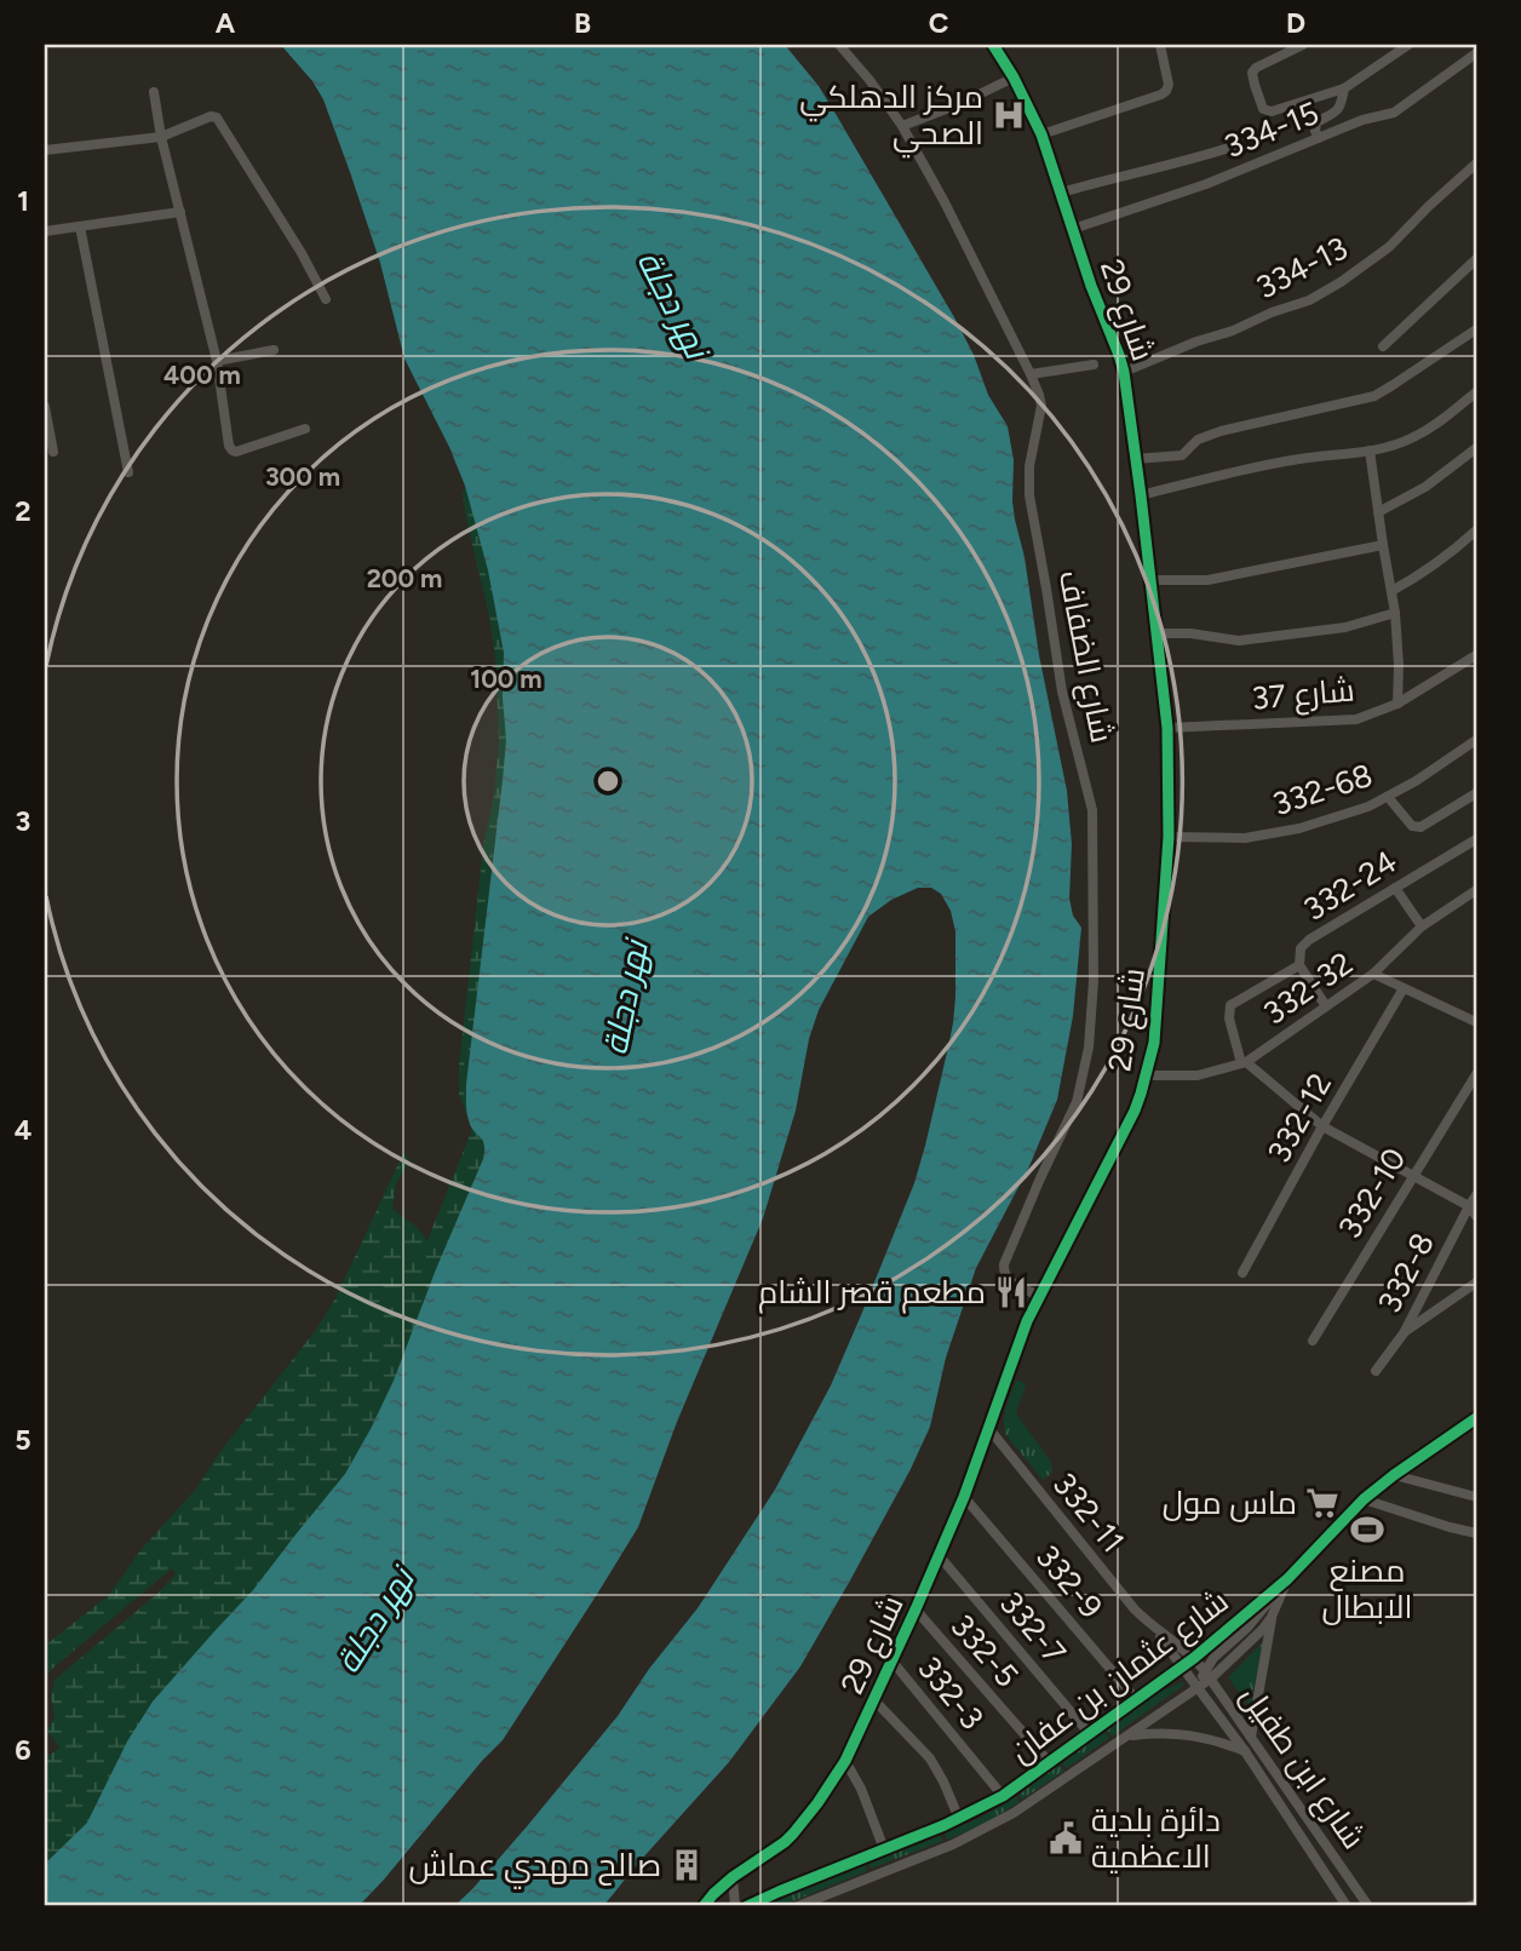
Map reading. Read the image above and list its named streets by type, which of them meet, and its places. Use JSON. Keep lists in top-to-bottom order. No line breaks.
{"streets":{"street":["334-15","334-13","شارع 29","شارع الضفاف","شارع 37","332-68","332-24","332-32","332-12","332-10","332-8","332-11","332-9","332-7","332-5","شارع عثمان بن عفان","332-3","شارع ابن طفيل"]},"crossings":[["334-15","شارع 29"],["334-13","شارع 29"],["شارع 29","شارع الضفاف"],["شارع 29","شارع 37"],["شارع 29","332-68"],["شارع 29","332-32"],["شارع 29","332-11"],["شارع 29","332-9"],["شارع 29","332-7"],["شارع 29","332-5"],["شارع 29","332-3"],["332-24","332-32"],["332-11","شارع عثمان بن عفان"],["332-11","شارع ابن طفيل"],["332-9","شارع عثمان بن عفان"],["332-7","شارع عثمان بن عفان"],["332-5","شارع عثمان بن عفان"],["شارع عثمان بن عفان","332-3"],["شارع عثمان بن عفان","شارع ابن طفيل"]],"water":["نهر دجلة"],"places":{"hospital":["مركز الدهلكي الصحي"],"restaurant":["مطعم قصر الشام"],"supermarket":["ماس مول"],"sports":["مصنع الابطال"],"public building":["دائرة بلدية الاعظمية"],"building":["صالح مهدي عماش"]},"grid":{"columns":["A","B","C","D"],"rows":["1","2","3","4","5","6"]},"rings":["400 m","300 m","200 m","100 m"]}
